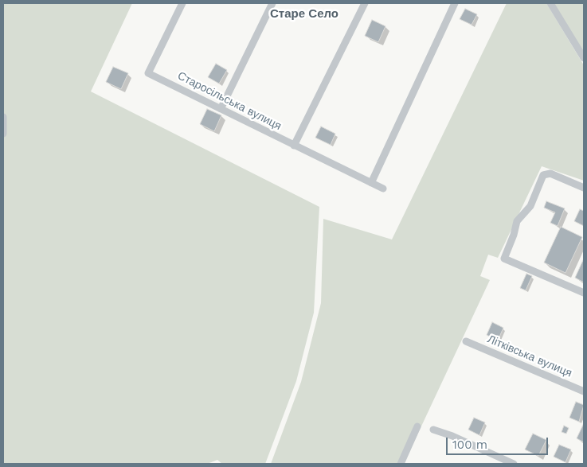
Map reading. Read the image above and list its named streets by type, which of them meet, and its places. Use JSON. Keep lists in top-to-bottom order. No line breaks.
{"streets":{"street":["Старосільська вулиця","Літківська вулиця"]},"districts":["Старе Село"],"scale_bar":"100 m"}
